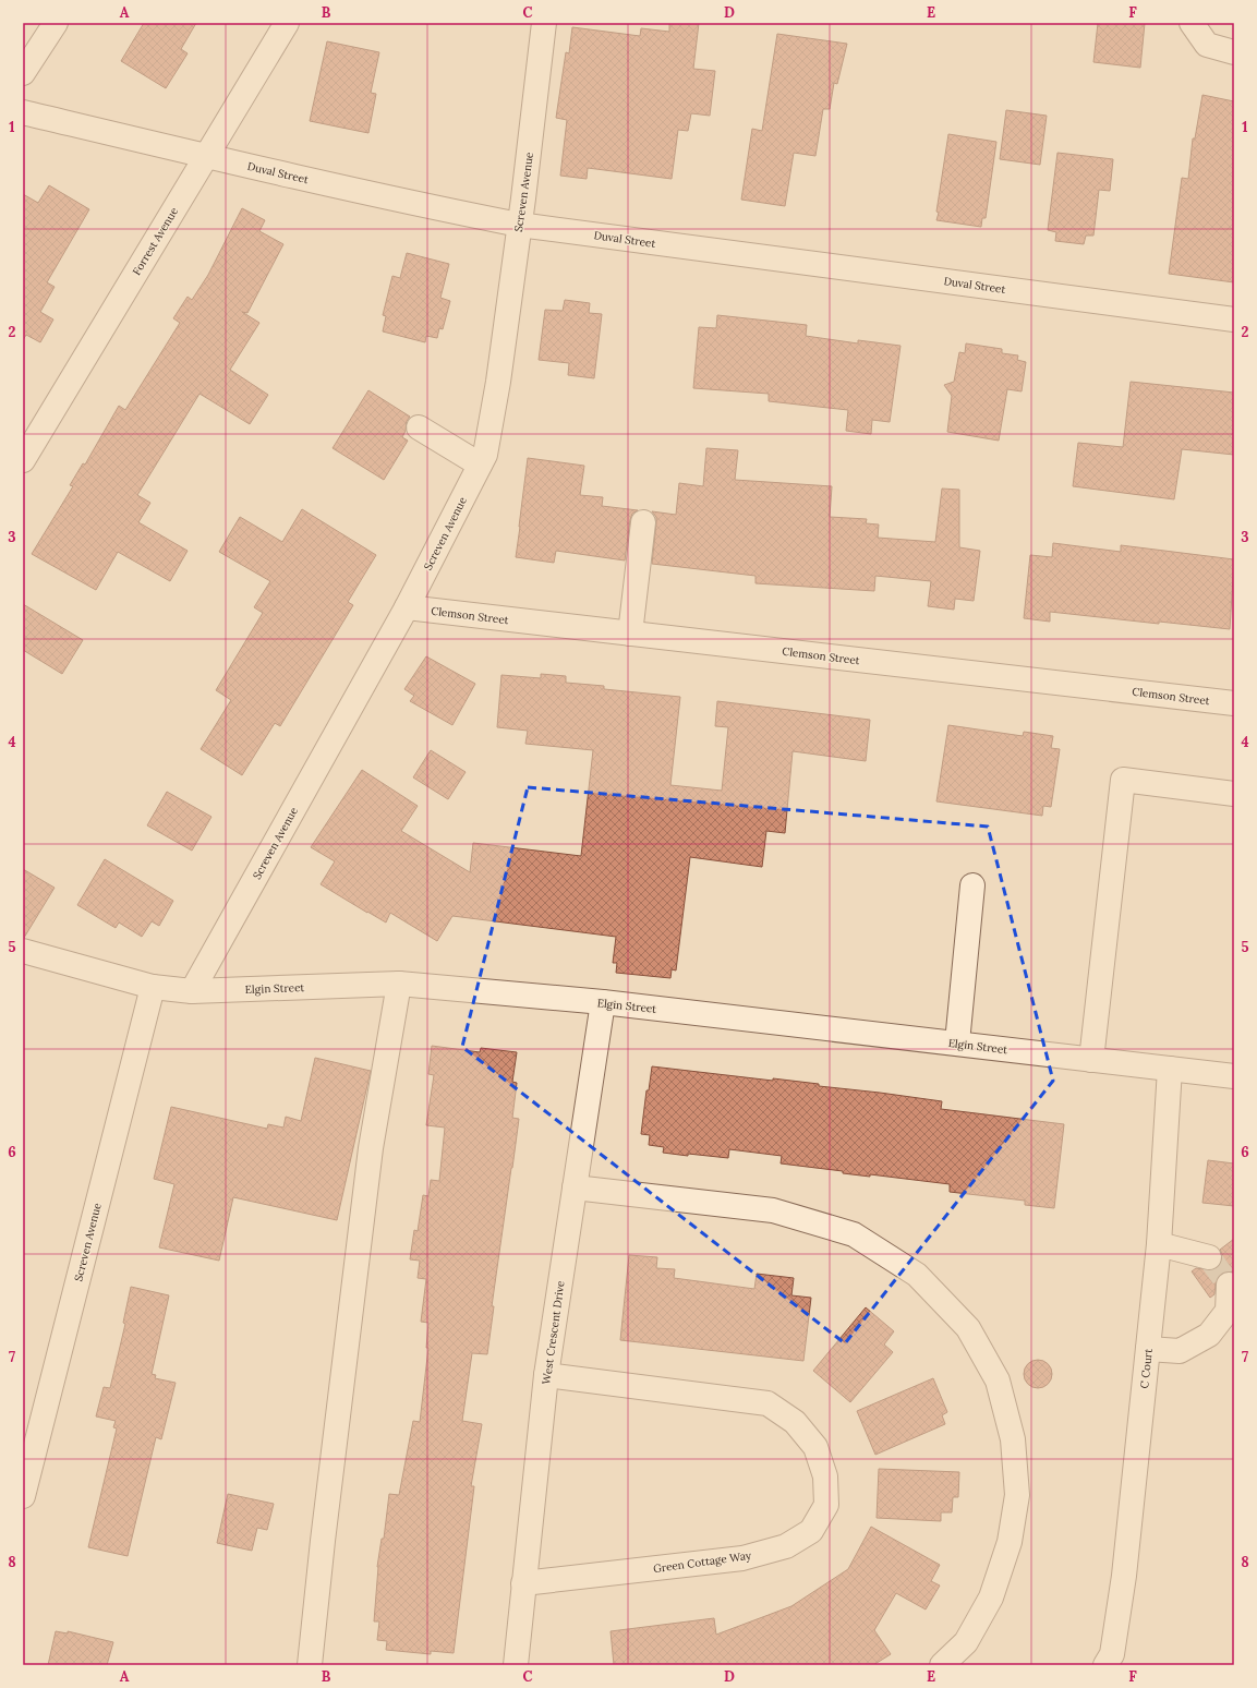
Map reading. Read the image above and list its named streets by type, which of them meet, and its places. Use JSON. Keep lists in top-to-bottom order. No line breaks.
{"streets":{"street":["Duval Street","Screven Avenue","Forrest Avenue","Clemson Street","Elgin Street","West Crescent Drive","C Court","Green Cottage Way"]},"crossings":[["Duval Street","Screven Avenue"],["Duval Street","Forrest Avenue"],["Screven Avenue","Clemson Street"],["Screven Avenue","Elgin Street"],["Elgin Street","West Crescent Drive"],["Elgin Street","C Court"],["West Crescent Drive","Green Cottage Way"]],"grid":{"columns":["A","B","C","D","E","F"],"rows":["1","2","3","4","5","6","7","8"]}}
